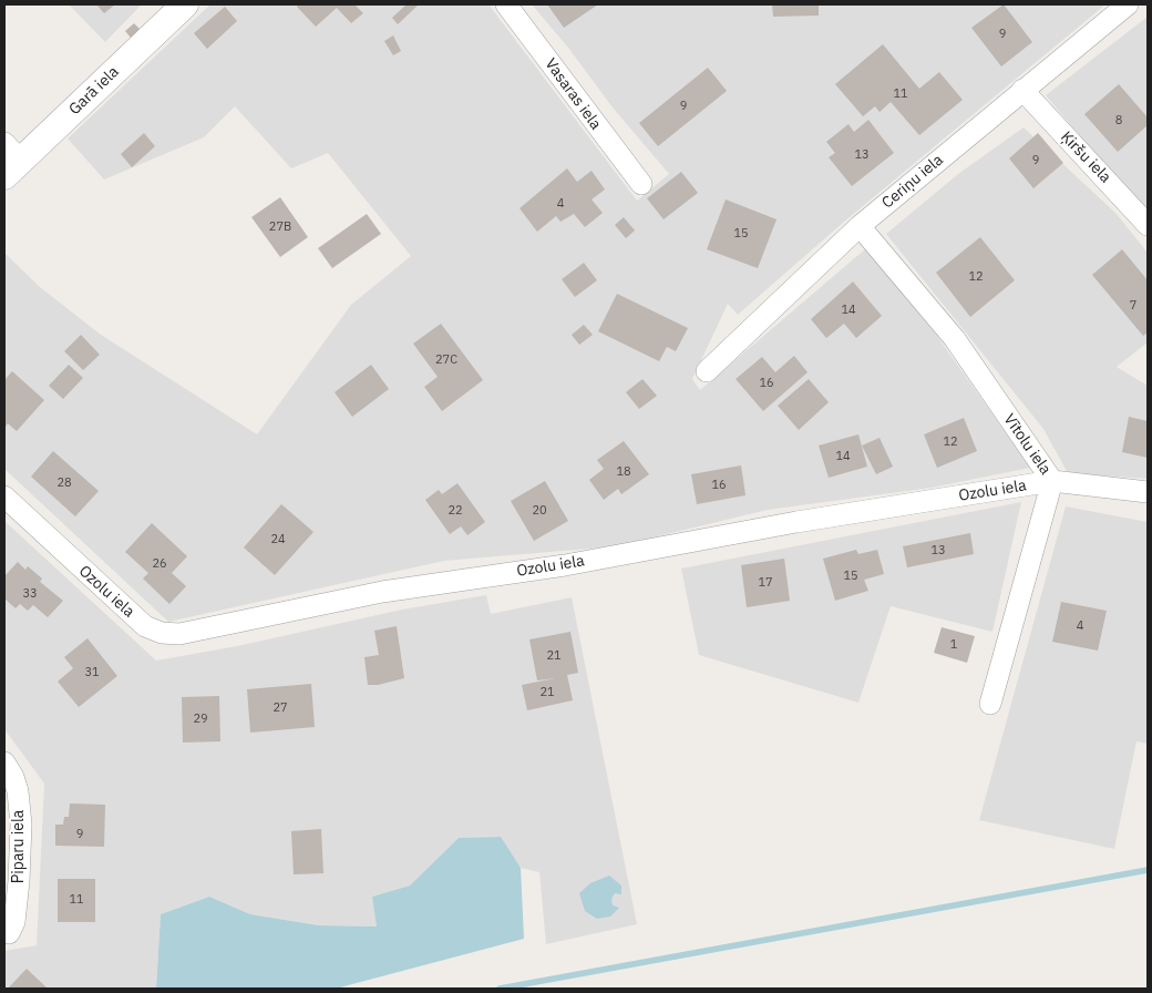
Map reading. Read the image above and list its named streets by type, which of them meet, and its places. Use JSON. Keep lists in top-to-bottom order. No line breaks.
{"streets":{"street":["Garā iela","Vasaras iela","Ķiršu iela","Ceriņu iela","Vītolu iela","Ozolu iela","Piparu iela"]},"crossings":[["Ķiršu iela","Ceriņu iela"],["Ceriņu iela","Vītolu iela"],["Vītolu iela","Ozolu iela"]],"house_numbers":["9","11","9","8","13","9","4","27B","15","12","7","14","27C","16","12","14","18","28","16","22","20","24","13","26","15","17","33","4","1","21","31","21","27","29","9","11"]}
